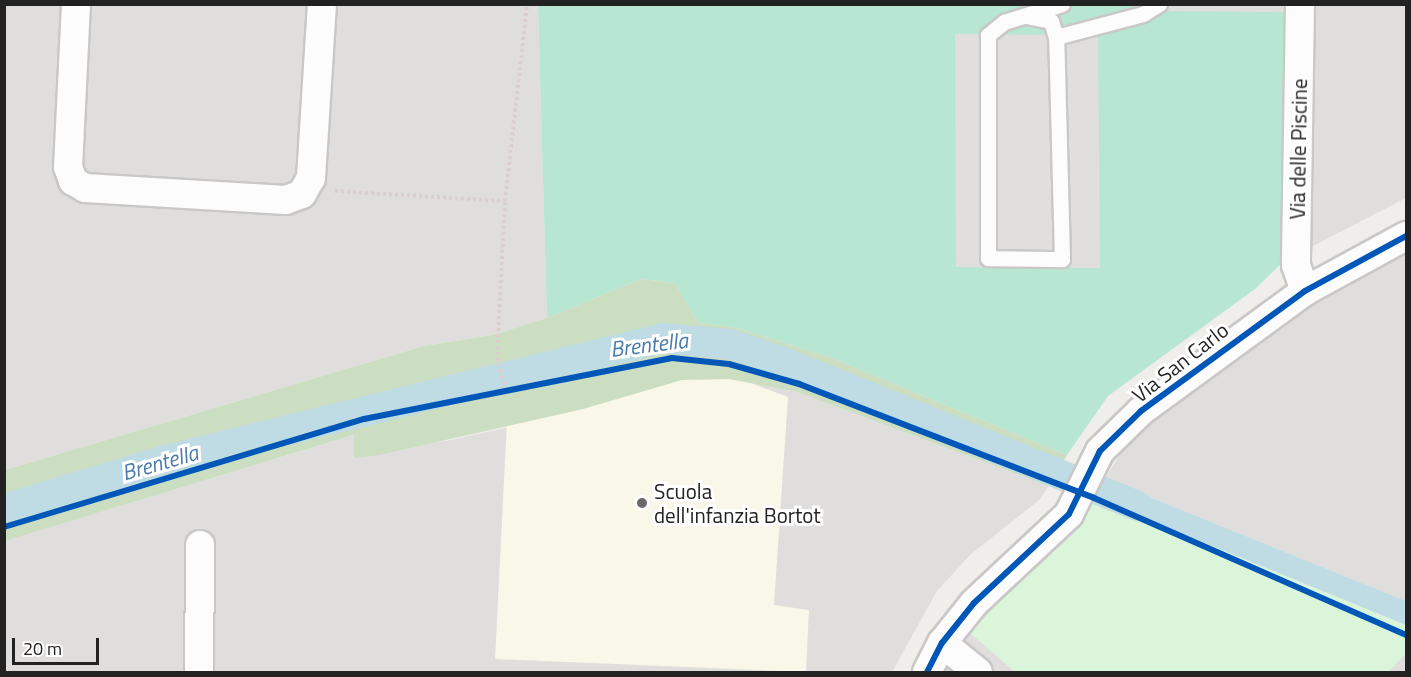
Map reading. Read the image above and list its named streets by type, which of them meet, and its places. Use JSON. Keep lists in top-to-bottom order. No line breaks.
{"streets":{"street":["Via delle Piscine","Via San Carlo"]},"crossings":[["Via delle Piscine","Via San Carlo"]],"water":["Brentella"],"places":["Scuola dell'infanzia Bortot"],"scale_bar":"20 m"}
